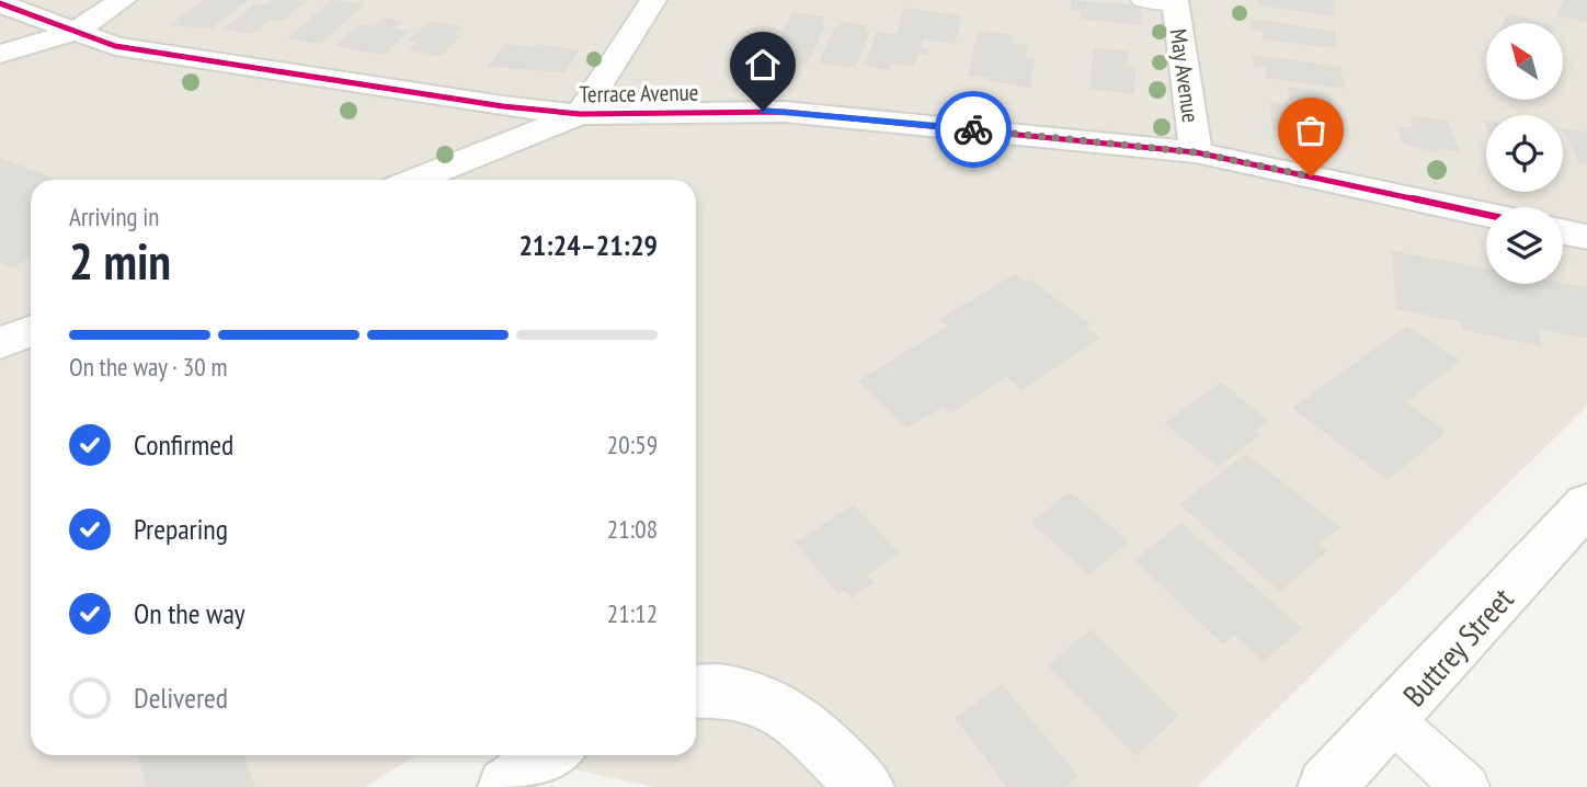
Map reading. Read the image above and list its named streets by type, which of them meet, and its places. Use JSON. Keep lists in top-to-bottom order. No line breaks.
{"streets":{"street":["May Avenue","Terrace Avenue","Buttrey Street"]},"crossings":[["May Avenue","Terrace Avenue"]],"north":"top left","page":{"heading":["2 min","Arriving in","21:24–21:29"],"bar":"On the way · 30 m","list":[["Confirmed","20:59"],["Preparing","21:08"],["On the way","21:12"],"Delivered"]}}
